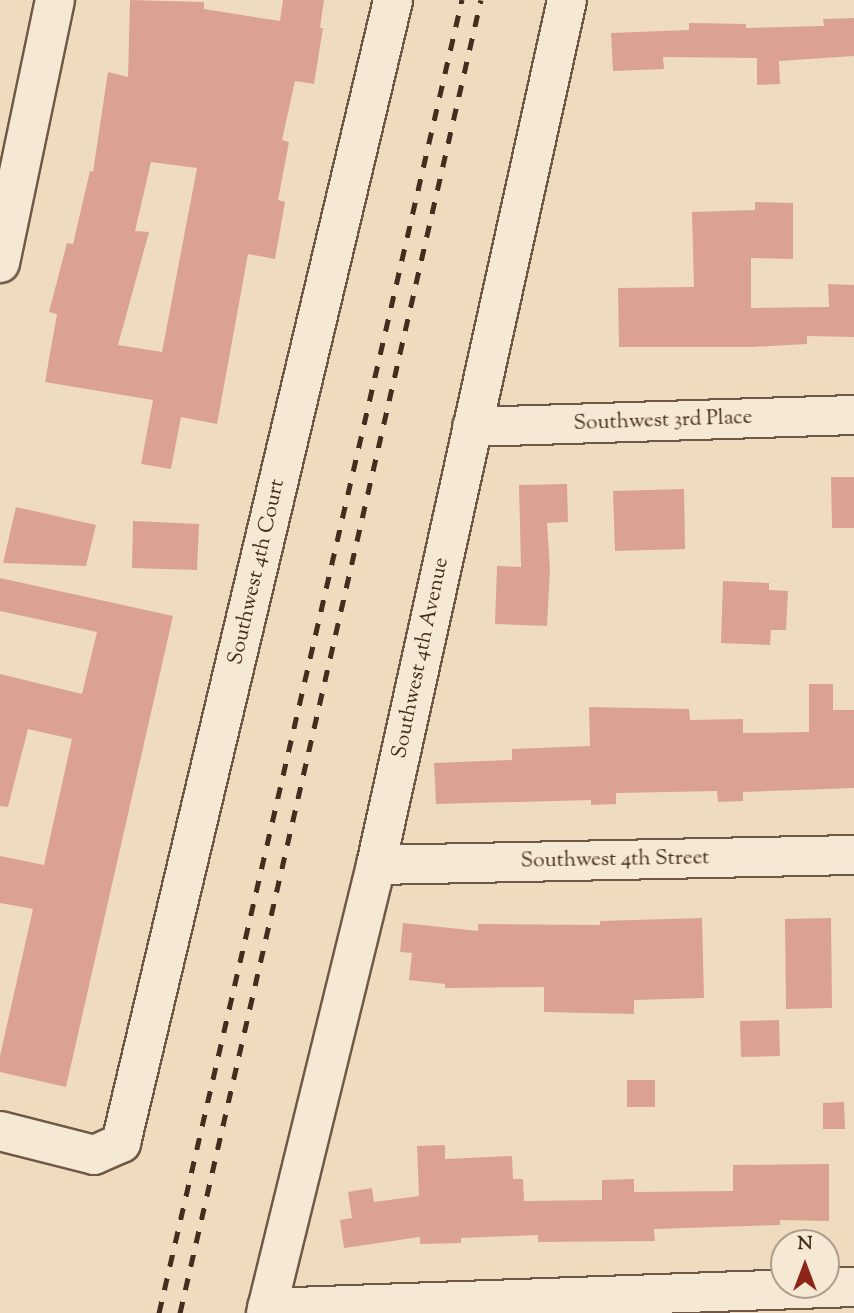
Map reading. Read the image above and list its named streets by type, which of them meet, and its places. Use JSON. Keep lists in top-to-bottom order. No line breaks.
{"streets":{"street":["Southwest 3rd Place","Southwest 4th Court","Southwest 4th Avenue","Southwest 4th Street"]},"crossings":[["Southwest 3rd Place","Southwest 4th Avenue"],["Southwest 4th Avenue","Southwest 4th Street"]],"north":"top"}
